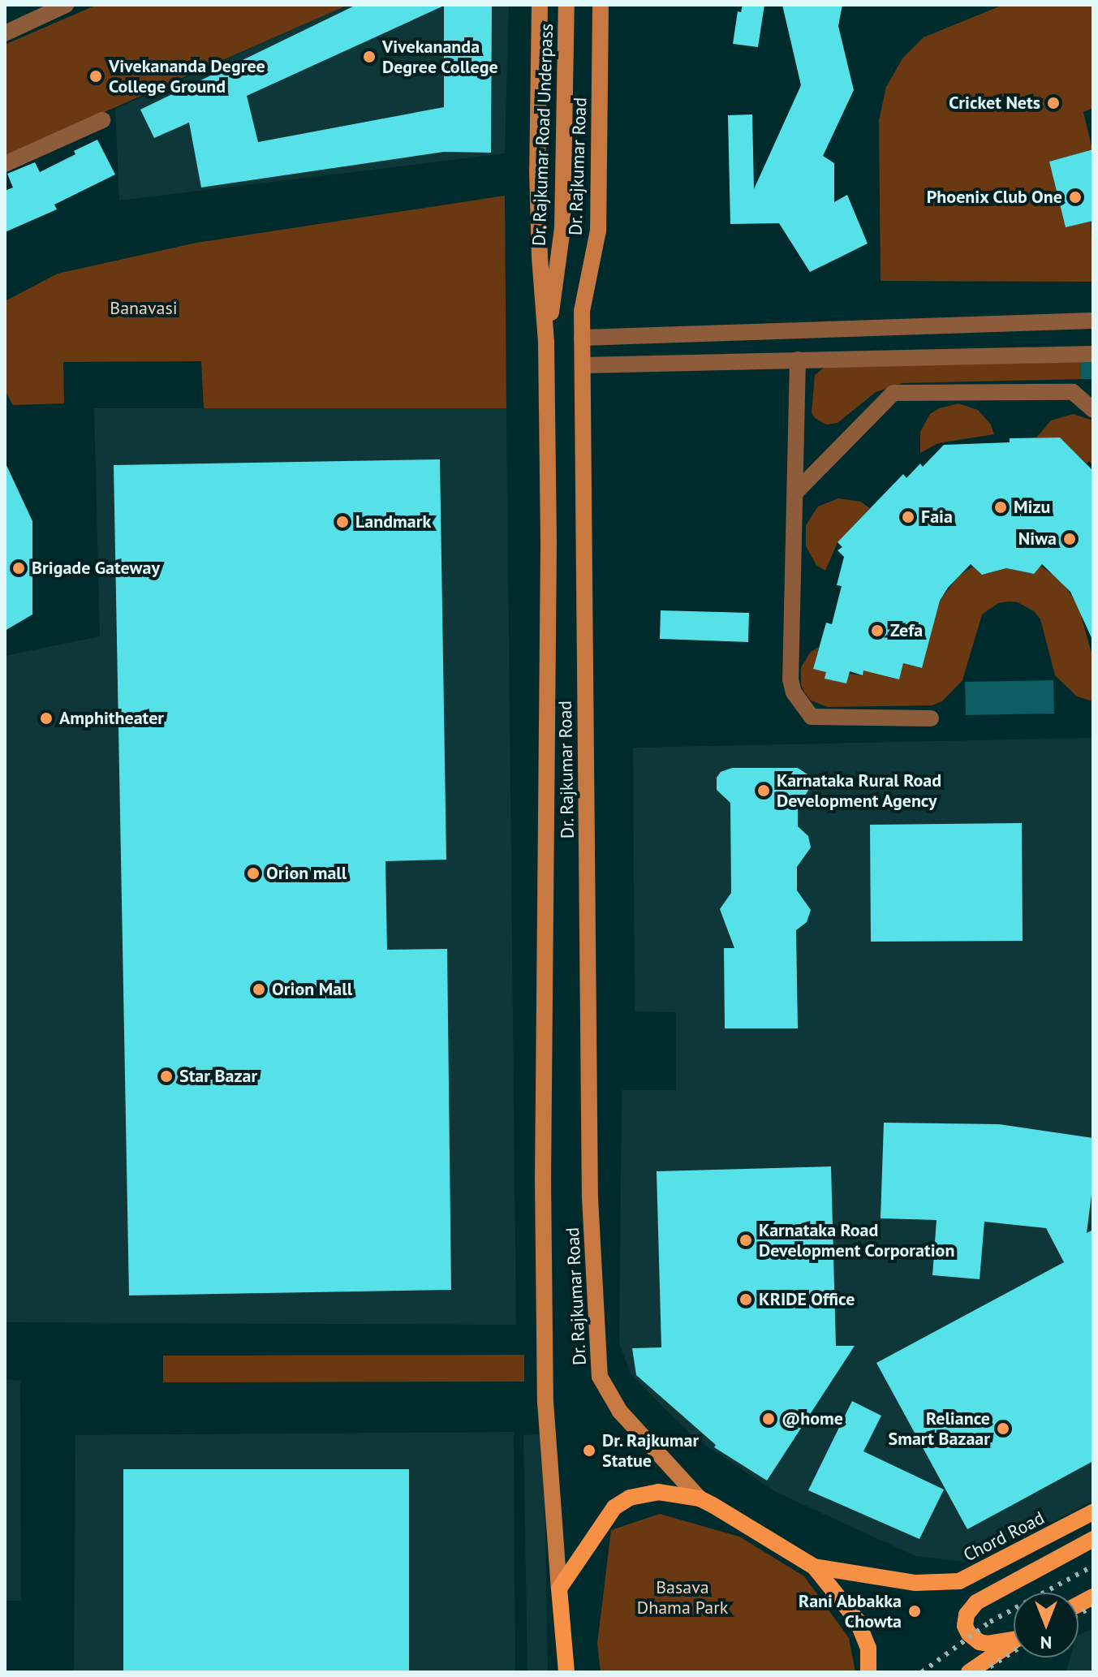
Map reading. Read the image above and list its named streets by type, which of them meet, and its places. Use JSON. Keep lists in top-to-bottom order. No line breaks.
{"streets":{"main road":["Dr. Rajkumar Road Underpass","Dr. Rajkumar Road","Chord Road"]},"crossings":[["Dr. Rajkumar Road Underpass","Dr. Rajkumar Road"]],"parks":["Banavasi","Basava Dhama Park"],"places":["Vivekananda Degree College","Vivekananda Degree College Ground","Cricket Nets","Phoenix Club One","Mizu","Faia","Landmark","Niwa","Brigade Gateway","Zefa","Amphitheater","Karnataka Rural Road Development Agency","Orion mall","Orion Mall","Star Bazar","Karnataka Road Development Corporation","KRIDE Office","@home","Reliance Smart Bazaar","Dr. Rajkumar Statue","Rani Abbakka Chowta"],"north":"bottom"}
